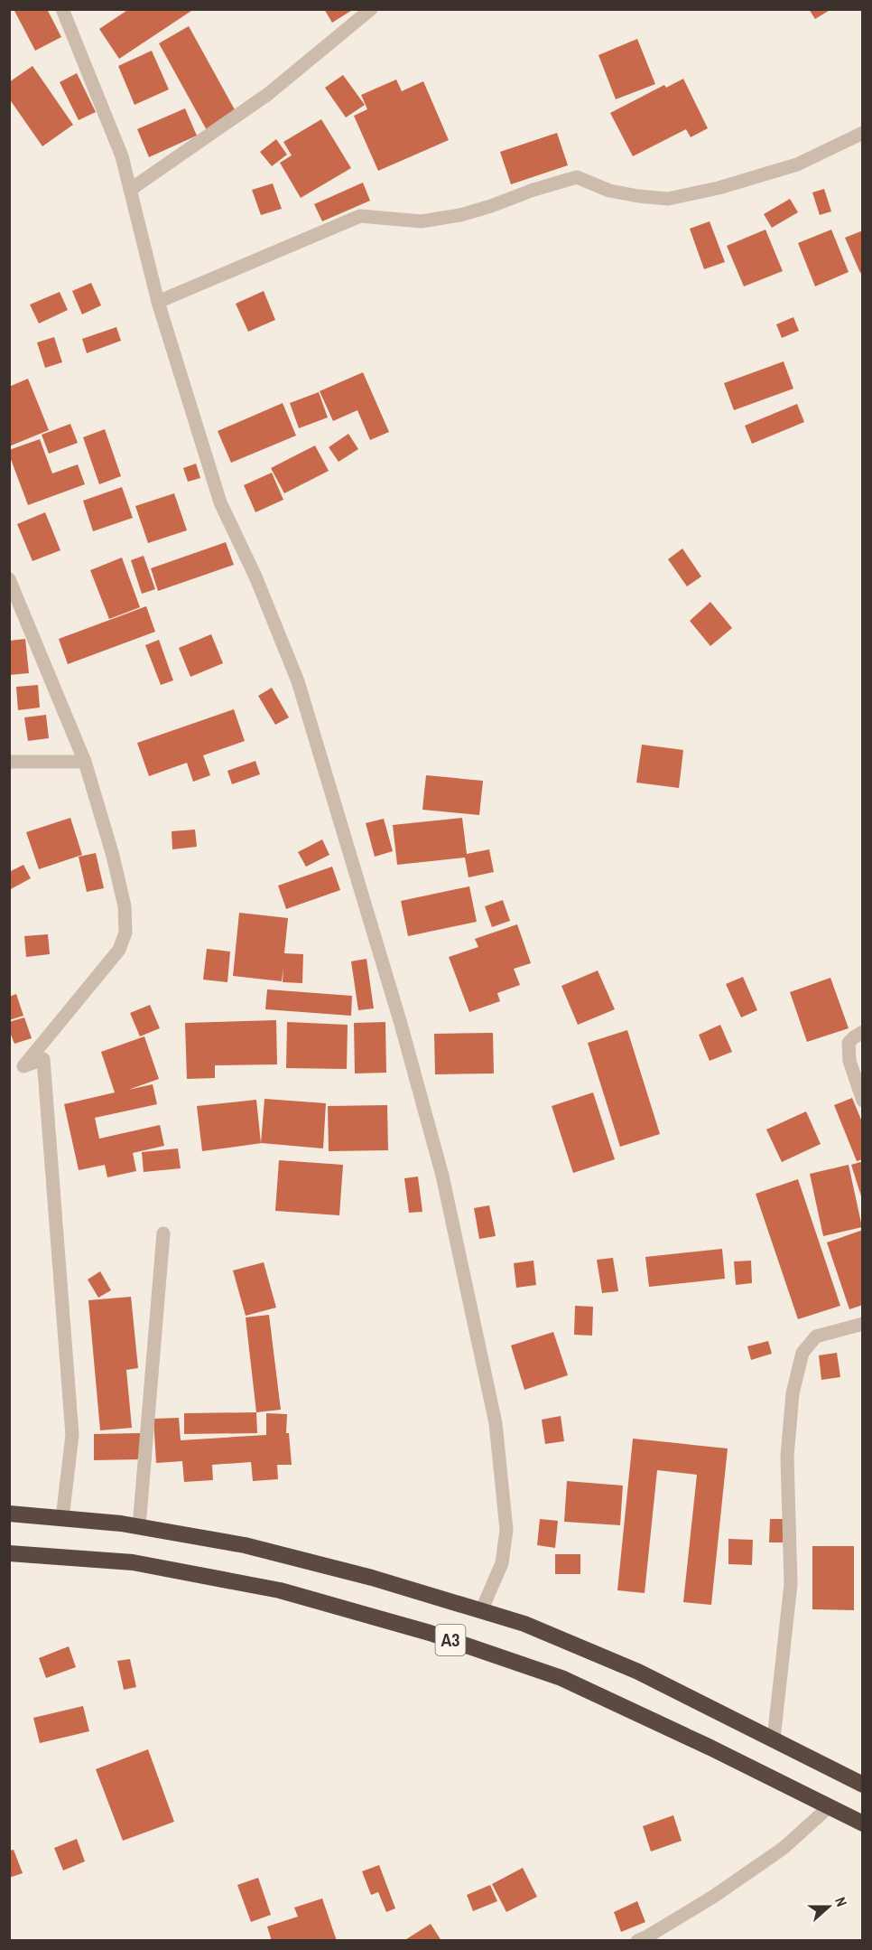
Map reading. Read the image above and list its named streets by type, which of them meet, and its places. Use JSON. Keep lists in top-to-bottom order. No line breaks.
{"streets":{"highway":["A3"]},"north":"right"}
